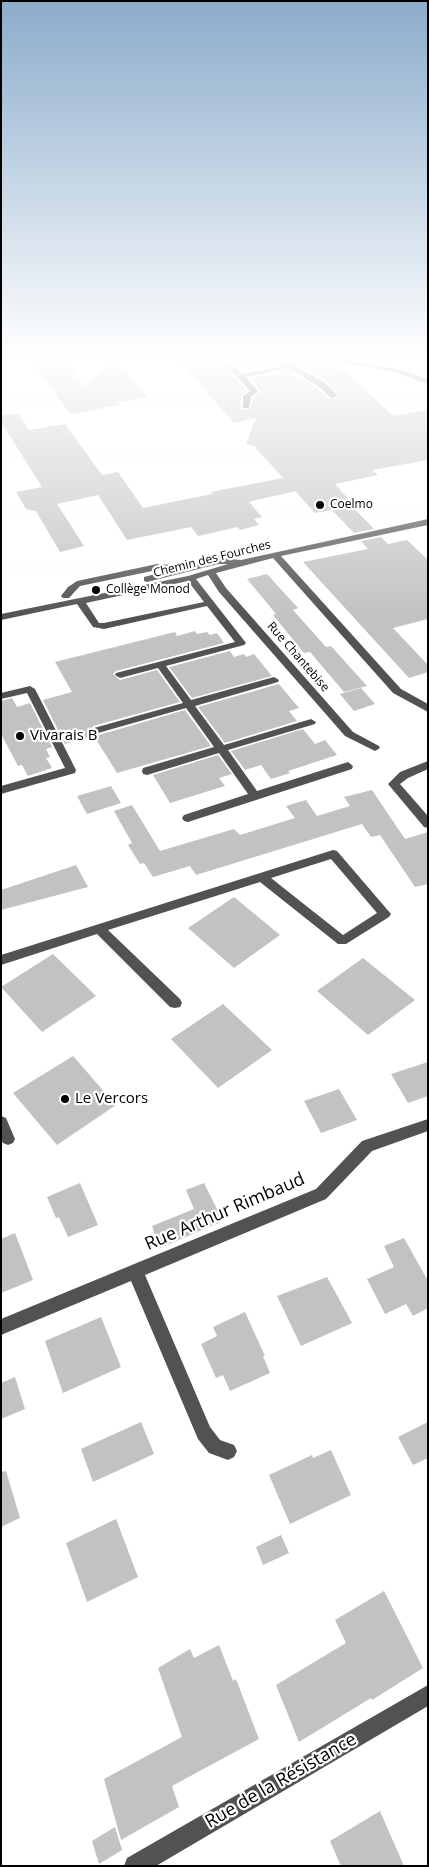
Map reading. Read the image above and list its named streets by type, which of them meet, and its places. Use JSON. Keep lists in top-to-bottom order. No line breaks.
{"streets":{"street":["Chemin des Fourches","Rue Chantebise","Rue Arthur Rimbaud","Rue de la Résistance"]},"crossings":[["Chemin des Fourches","Rue Chantebise"]],"places":["Coelmo","Collège Monod","Vivarais B","Le Vercors"]}
